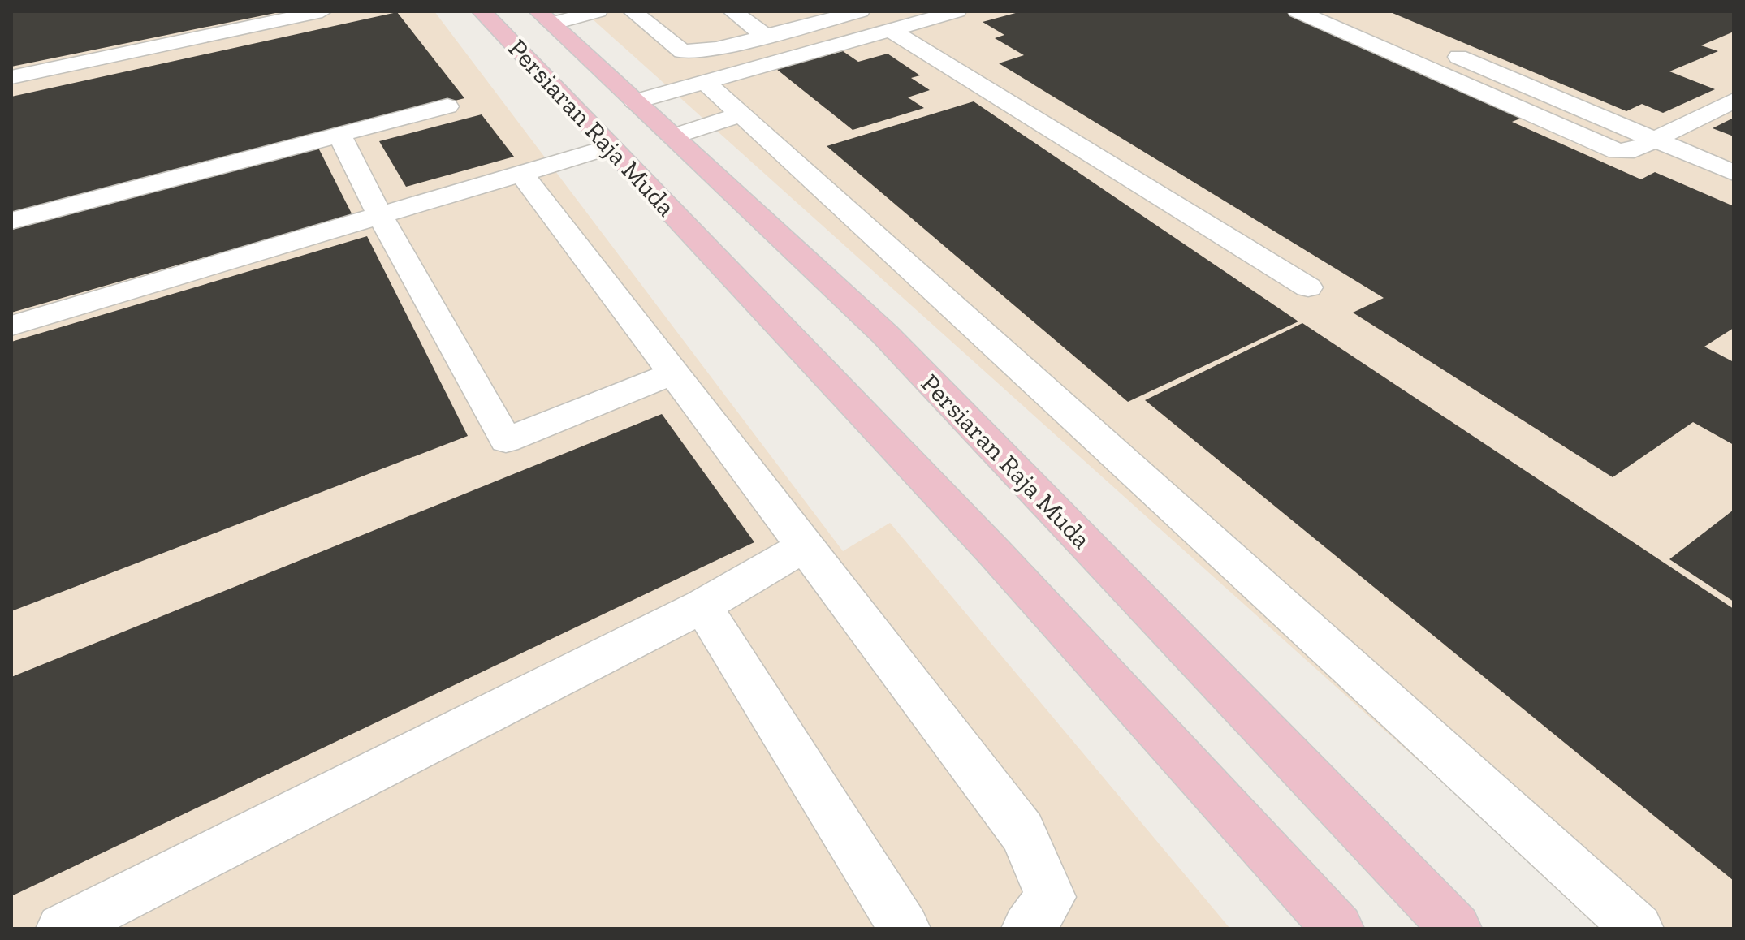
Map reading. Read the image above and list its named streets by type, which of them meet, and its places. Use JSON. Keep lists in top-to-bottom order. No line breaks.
{"streets":{"main road":["Persiaran Raja Muda"]}}
